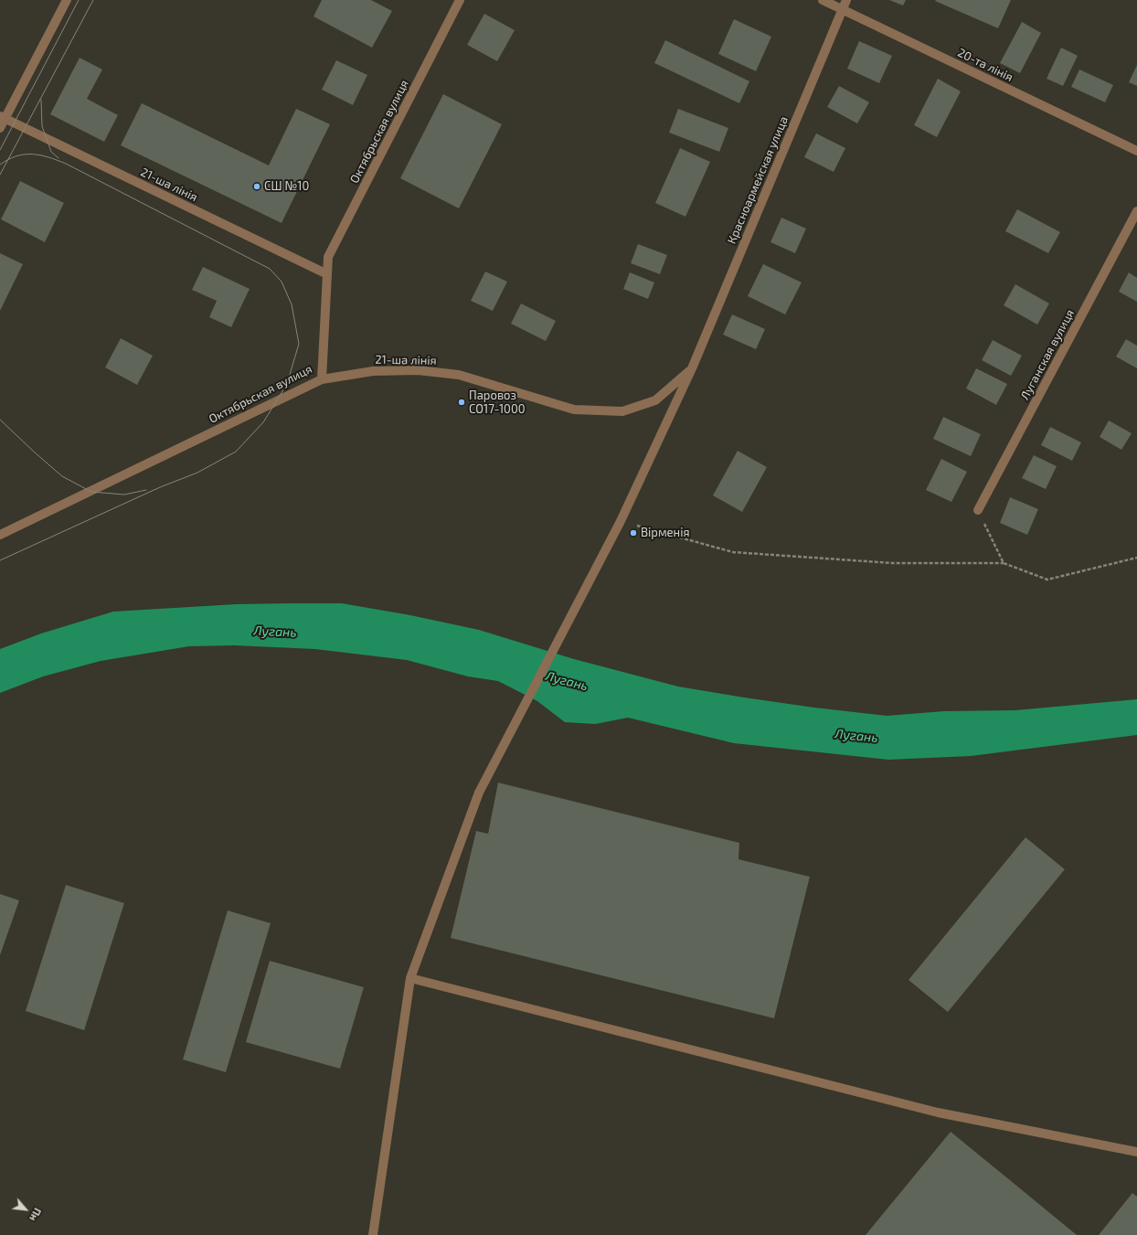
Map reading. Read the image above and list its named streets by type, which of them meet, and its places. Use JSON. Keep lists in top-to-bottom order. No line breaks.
{"streets":{"street":["20-та лінія","Октябрьская вулиця","Красноармейская улица","21-ша лінія","Луганская вулиця"]},"crossings":[["20-та лінія","Красноармейская улица"],["Октябрьская вулиця","21-ша лінія"],["Красноармейская улица","21-ша лінія"]],"water":["Лугань"],"places":["СШ №10","Паровоз СО17-1000","Вірменія"],"north":"bottom right"}
